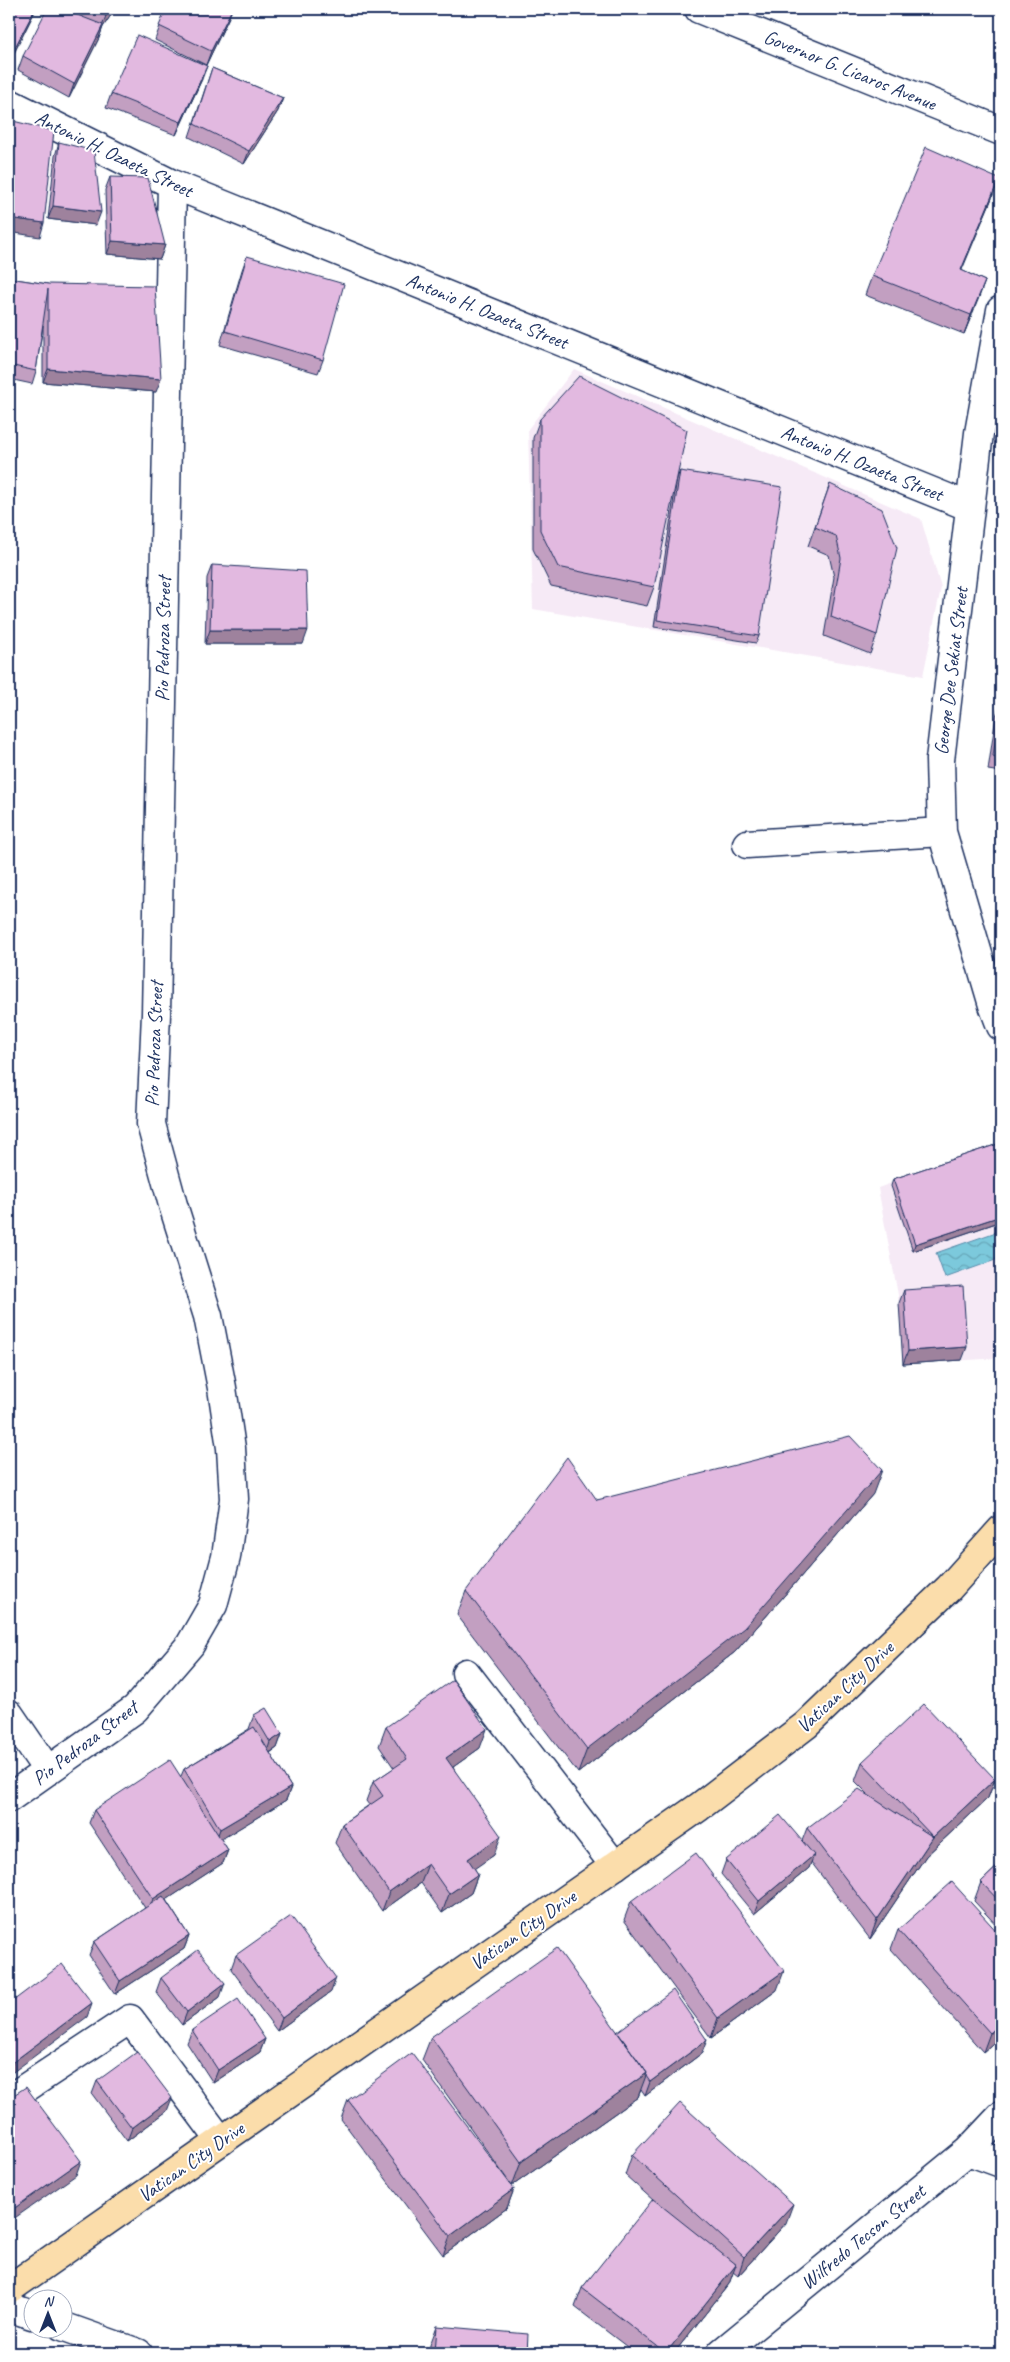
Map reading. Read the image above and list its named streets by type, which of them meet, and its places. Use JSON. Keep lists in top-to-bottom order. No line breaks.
{"streets":{"main road":["Vatican City Drive"],"street":["Governor G. Licaros Avenue","Antonio H. Ozaeta Street","Pio Pedroza Street","George Dee Sekiat Street","Wilfredo Tecson Street"]},"crossings":[["Antonio H. Ozaeta Street","Pio Pedroza Street"],["Antonio H. Ozaeta Street","George Dee Sekiat Street"]],"north":"top"}
